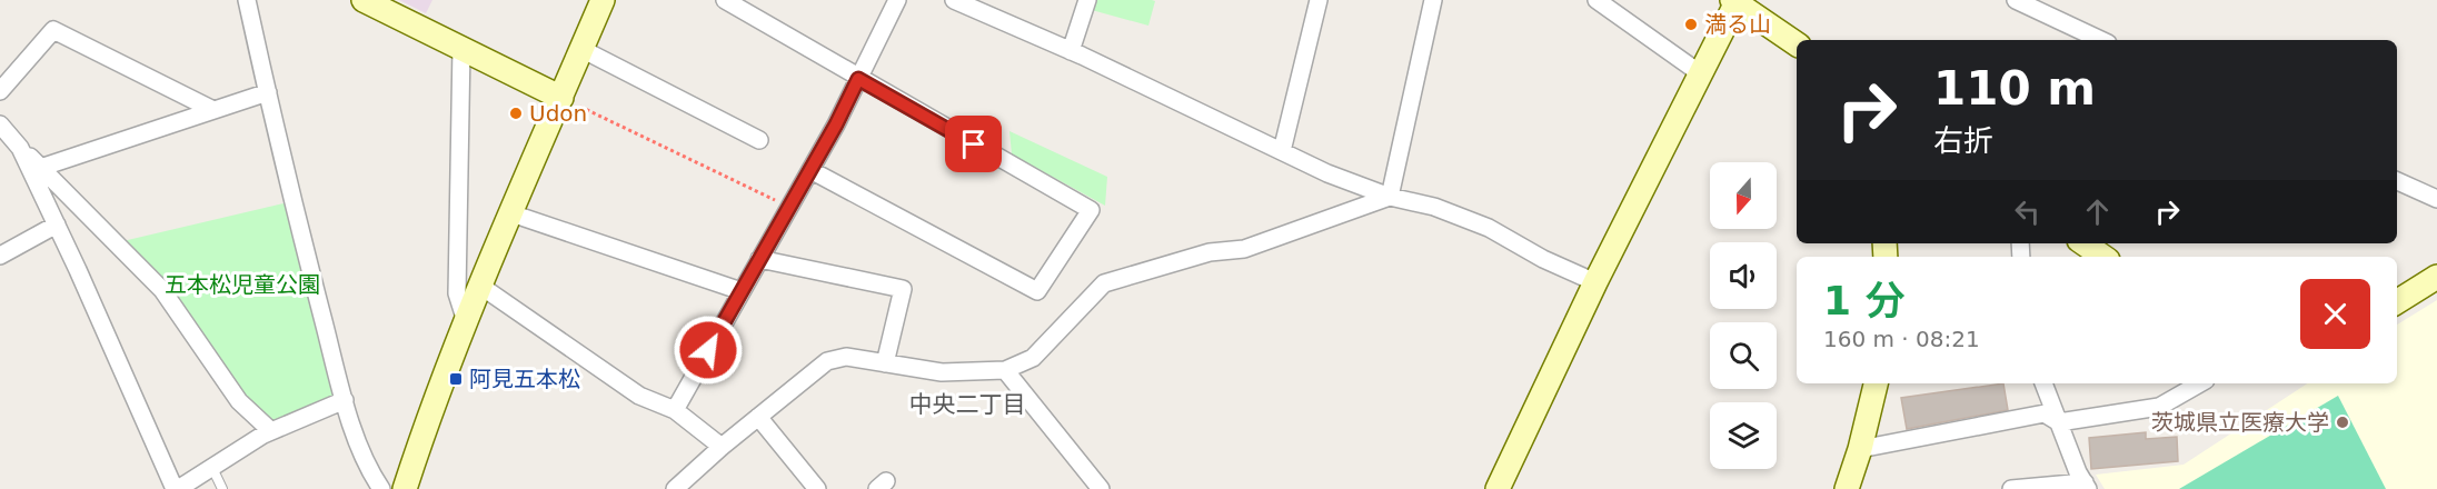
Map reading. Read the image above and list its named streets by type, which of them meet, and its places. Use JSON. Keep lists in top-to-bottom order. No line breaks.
{"districts":["中央二丁目"],"parks":["五本松児童公園"],"places":{"other":["満る山","Udon","茨城県立医療大学"],"transit":["阿見五本松"]},"north":"bottom","page":{"turn":["110 m","右折"],"heading":["1 分","160 m · 08:21"]}}
